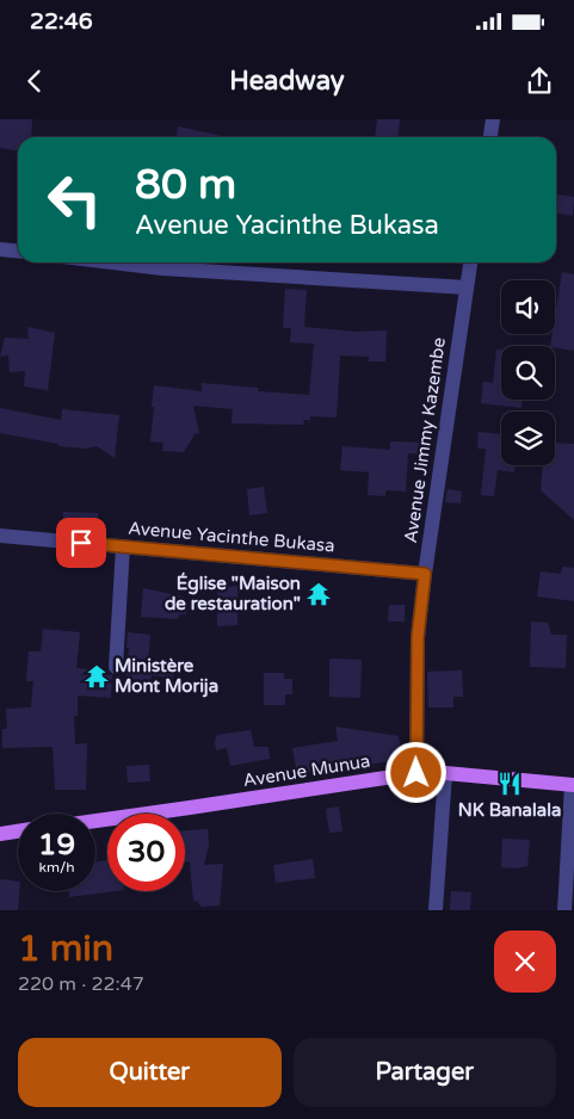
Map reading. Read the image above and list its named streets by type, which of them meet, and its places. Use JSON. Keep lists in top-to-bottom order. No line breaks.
{"streets":{"main road":["Avenue Munua"],"street":["Avenue Jimmy Kazembe","Avenue Yacinthe Bukasa"]},"crossings":[["Avenue Jimmy Kazembe","Avenue Yacinthe Bukasa"],["Avenue Jimmy Kazembe","Avenue Munua"]],"places":{"temple":["Église \"Maison de restauration\"","Ministère Mont Morija"],"restaurant":["NK Banalala"]},"page":{"status":"22:46","header":"Headway","turn":["80 m","Avenue Yacinthe Bukasa"],"speed":"19 km/h","limit":"30","heading":["1 min","220 m · 22:47"],"buttons":["Quitter","Partager"]}}
